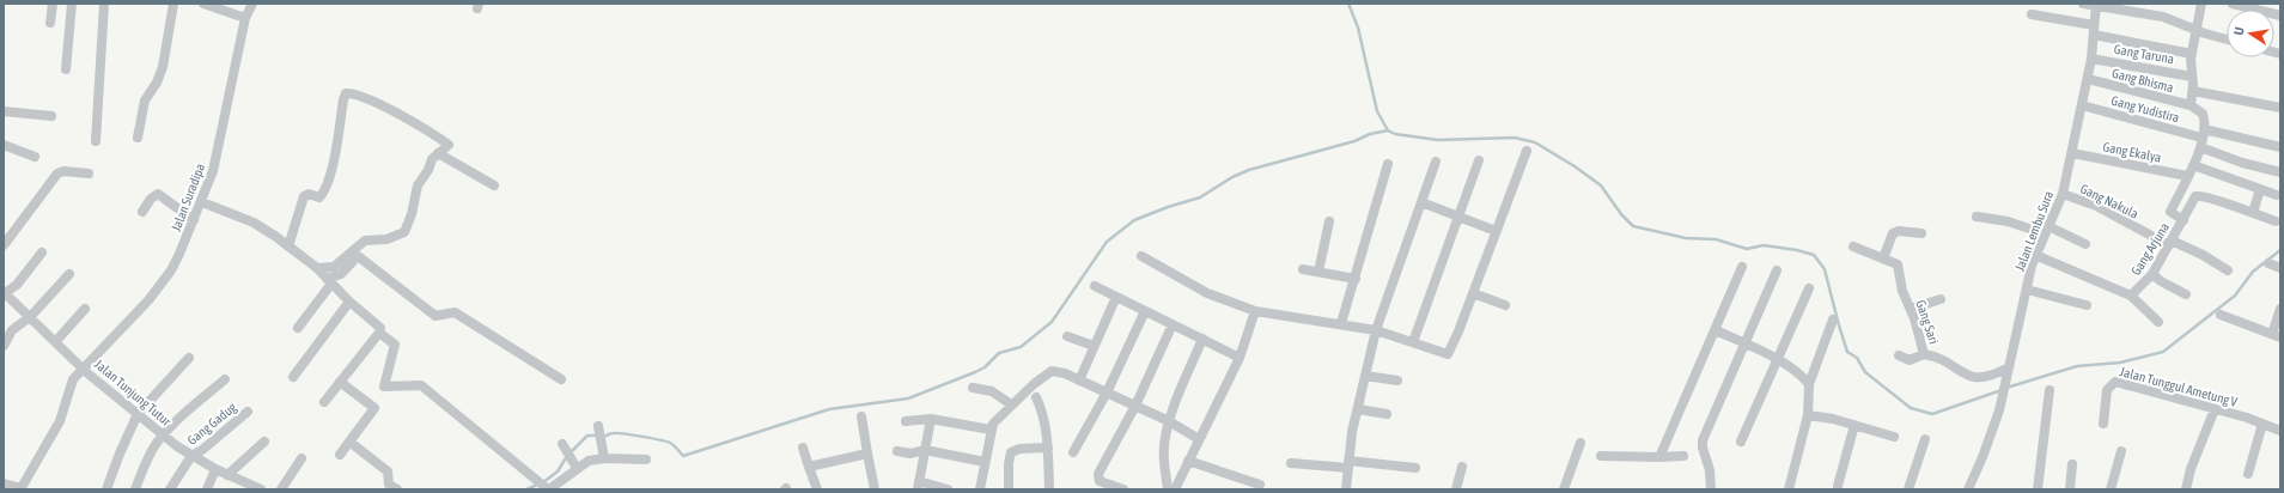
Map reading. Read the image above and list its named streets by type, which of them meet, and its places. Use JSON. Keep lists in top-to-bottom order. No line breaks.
{"streets":{"street":["Gang Taruna","Gang Bhisma","Gang Yudistira","Gang Ekalya","Jalan Suradipa","Gang Nakula","Jalan Lembu Sura","Gang Arjuna","Gang Sari","Jalan Tunggul Ametung V","Jalan Tunjung Tutur","Gang Gadug"]},"crossings":[["Gang Taruna","Jalan Lembu Sura"],["Gang Bhisma","Jalan Lembu Sura"],["Gang Yudistira","Jalan Lembu Sura"],["Gang Ekalya","Jalan Lembu Sura"],["Jalan Suradipa","Jalan Tunjung Tutur"],["Gang Nakula","Jalan Lembu Sura"],["Gang Nakula","Gang Arjuna"],["Jalan Lembu Sura","Gang Sari"],["Jalan Tunjung Tutur","Gang Gadug"]],"north":"left"}
